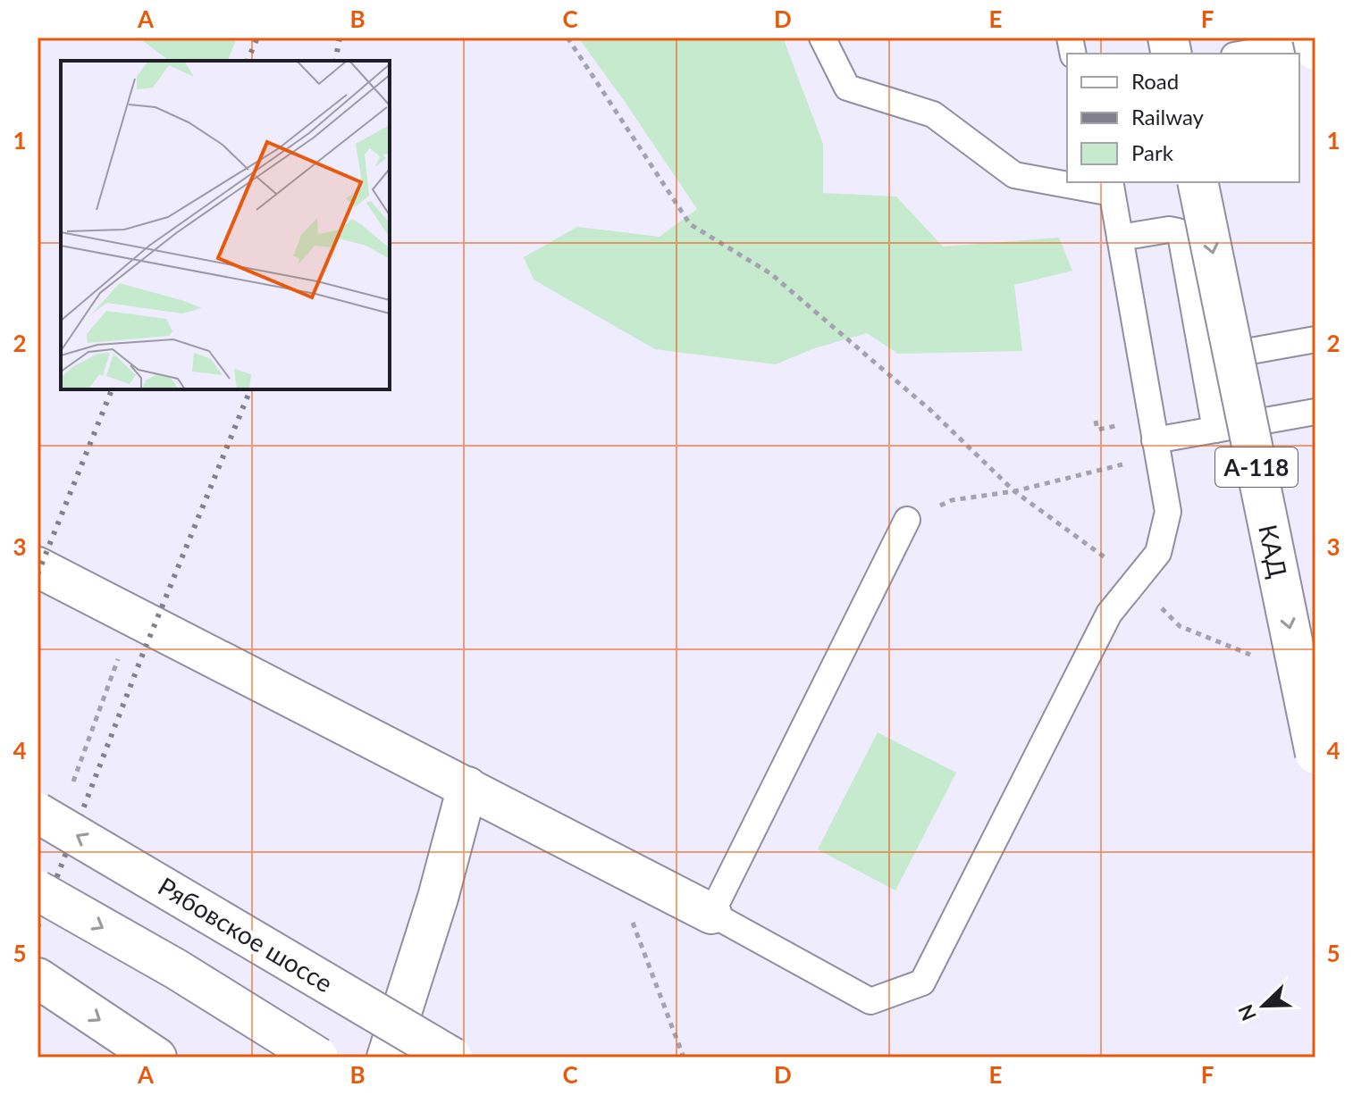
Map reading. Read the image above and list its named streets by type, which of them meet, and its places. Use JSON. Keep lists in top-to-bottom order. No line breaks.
{"streets":{"main road":["А-118","КАД","Рябовское шоссе"]},"one_way":["КАД"],"legend":["Road","Railway","Park"],"north":"bottom left","grid":{"columns":["A","B","C","D","E","F"],"rows":["1","2","3","4","5"]}}
